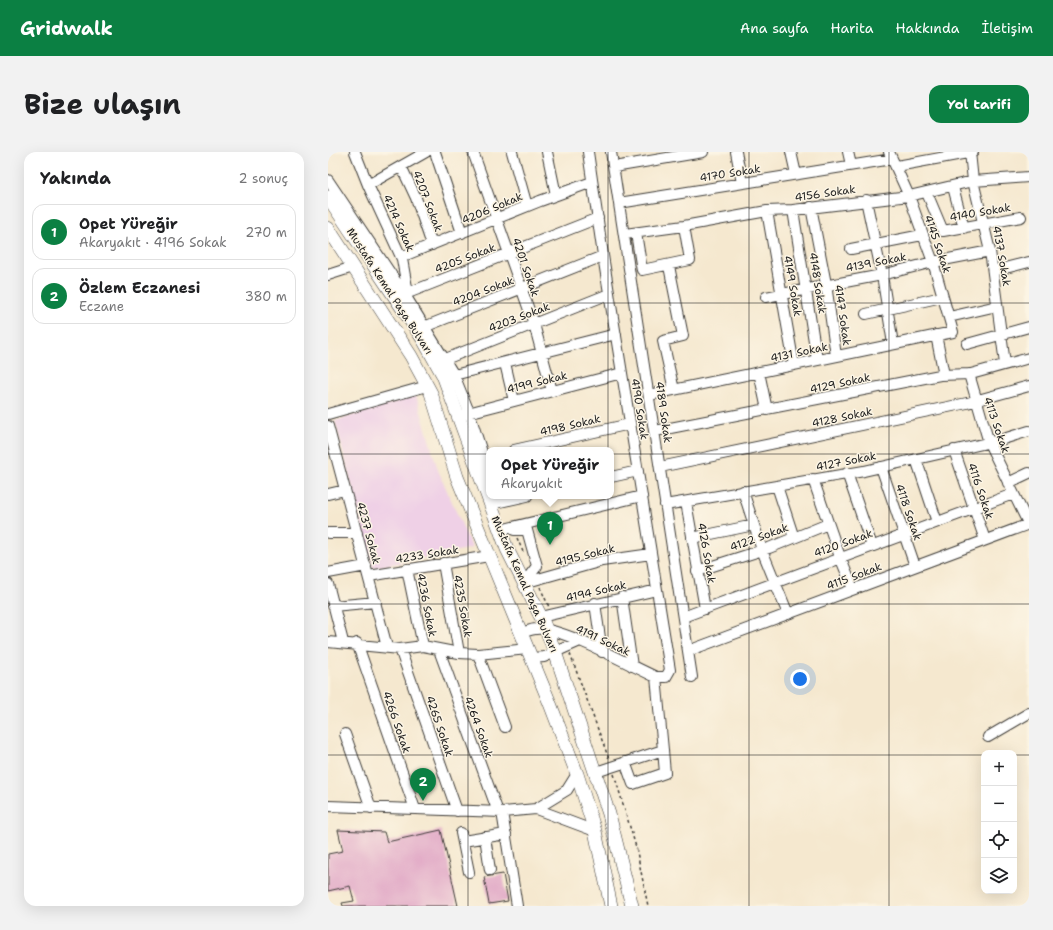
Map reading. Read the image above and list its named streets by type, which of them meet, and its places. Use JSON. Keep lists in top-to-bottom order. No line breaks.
{"streets":{"main road":["Mustafa Kemal Paşa Bulvarı"],"street":["4170 Sokak","4156 Sokak","4207 Sokak","4206 Sokak","4140 Sokak","4214 Sokak","4145 Sokak","4137 Sokak","4205 Sokak","4139 Sokak","4201 Sokak","4148 Sokak","4149 Sokak","4204 Sokak","4147 Sokak","4203 Sokak","4131 Sokak","4199 Sokak","4129 Sokak","4190 Sokak","4189 Sokak","4128 Sokak","4198 Sokak","4113 Sokak","4127 Sokak","4116 Sokak","4118 Sokak","4237 Sokak","4122 Sokak","4120 Sokak","4126 Sokak","4233 Sokak","4195 Sokak","4115 Sokak","4194 Sokak","4236 Sokak","4235 Sokak","4191 Sokak","4266 Sokak","4265 Sokak","4264 Sokak"]},"crossings":[["4170 Sokak","4145 Sokak"],["4170 Sokak","4137 Sokak"],["4170 Sokak","4189 Sokak"],["4156 Sokak","4140 Sokak"],["4156 Sokak","4145 Sokak"],["4156 Sokak","4137 Sokak"],["4156 Sokak","4148 Sokak"],["4156 Sokak","4149 Sokak"],["4156 Sokak","4147 Sokak"],["4156 Sokak","4189 Sokak"],["4207 Sokak","4206 Sokak"],["4206 Sokak","4214 Sokak"],["4206 Sokak","4201 Sokak"],["4206 Sokak","4190 Sokak"],["4140 Sokak","4137 Sokak"],["4214 Sokak","4205 Sokak"],["4214 Sokak","Mustafa Kemal Paşa Bulvarı"],["4145 Sokak","4139 Sokak"],["4145 Sokak","4131 Sokak"],["4137 Sokak","4139 Sokak"],["4137 Sokak","4129 Sokak"],["4205 Sokak","4201 Sokak"],["4205 Sokak","Mustafa Kemal Paşa Bulvarı"],["4205 Sokak","4190 Sokak"],["4139 Sokak","4148 Sokak"],["4139 Sokak","4149 Sokak"],["4139 Sokak","4147 Sokak"],["4201 Sokak","4204 Sokak"],["4201 Sokak","4203 Sokak"],["4201 Sokak","4199 Sokak"],["4148 Sokak","4131 Sokak"],["4149 Sokak","4131 Sokak"],["Mustafa Kemal Paşa Bulvarı","4204 Sokak"],["Mustafa Kemal Paşa Bulvarı","4203 Sokak"],["Mustafa Kemal Paşa Bulvarı","4199 Sokak"],["Mustafa Kemal Paşa Bulvarı","4233 Sokak"],["Mustafa Kemal Paşa Bulvarı","4195 Sokak"],["Mustafa Kemal Paşa Bulvarı","4194 Sokak"],["Mustafa Kemal Paşa Bulvarı","4191 Sokak"],["4204 Sokak","4190 Sokak"],["4147 Sokak","4131 Sokak"],["4203 Sokak","4190 Sokak"],["4131 Sokak","4189 Sokak"],["4199 Sokak","4190 Sokak"],["4129 Sokak","4189 Sokak"],["4129 Sokak","4113 Sokak"],["4190 Sokak","4198 Sokak"],["4190 Sokak","4195 Sokak"],["4190 Sokak","4194 Sokak"],["4190 Sokak","4191 Sokak"],["4189 Sokak","4128 Sokak"],["4189 Sokak","4127 Sokak"],["4189 Sokak","4120 Sokak"],["4189 Sokak","4115 Sokak"],["4128 Sokak","4113 Sokak"],["4113 Sokak","4127 Sokak"],["4113 Sokak","4120 Sokak"],["4113 Sokak","4115 Sokak"],["4127 Sokak","4116 Sokak"],["4127 Sokak","4118 Sokak"],["4127 Sokak","4126 Sokak"],["4116 Sokak","4120 Sokak"],["4116 Sokak","4115 Sokak"],["4118 Sokak","4120 Sokak"],["4118 Sokak","4115 Sokak"],["4237 Sokak","4233 Sokak"],["4122 Sokak","4126 Sokak"],["4120 Sokak","4126 Sokak"],["4233 Sokak","4236 Sokak"],["4233 Sokak","4235 Sokak"]],"page":{"header":"Gridwalk","nav":["Ana sayfa","Harita","Hakkında","İletişim"],"title":"Bize ulaşın","buttons":"Yol tarifi","heading":["Yakında","2 sonuç"],"list":[{"mark":"1","name":"Opet Yüreğir","note":"Akaryakıt · 4196 Sokak","value":"270 m"},{"mark":"2","name":"Özlem Eczanesi","note":"Eczane","value":"380 m"}],"popup":["Opet Yüreğir","Akaryakıt"],"pins":["1","2"],"map_buttons":["+","−"]}}
